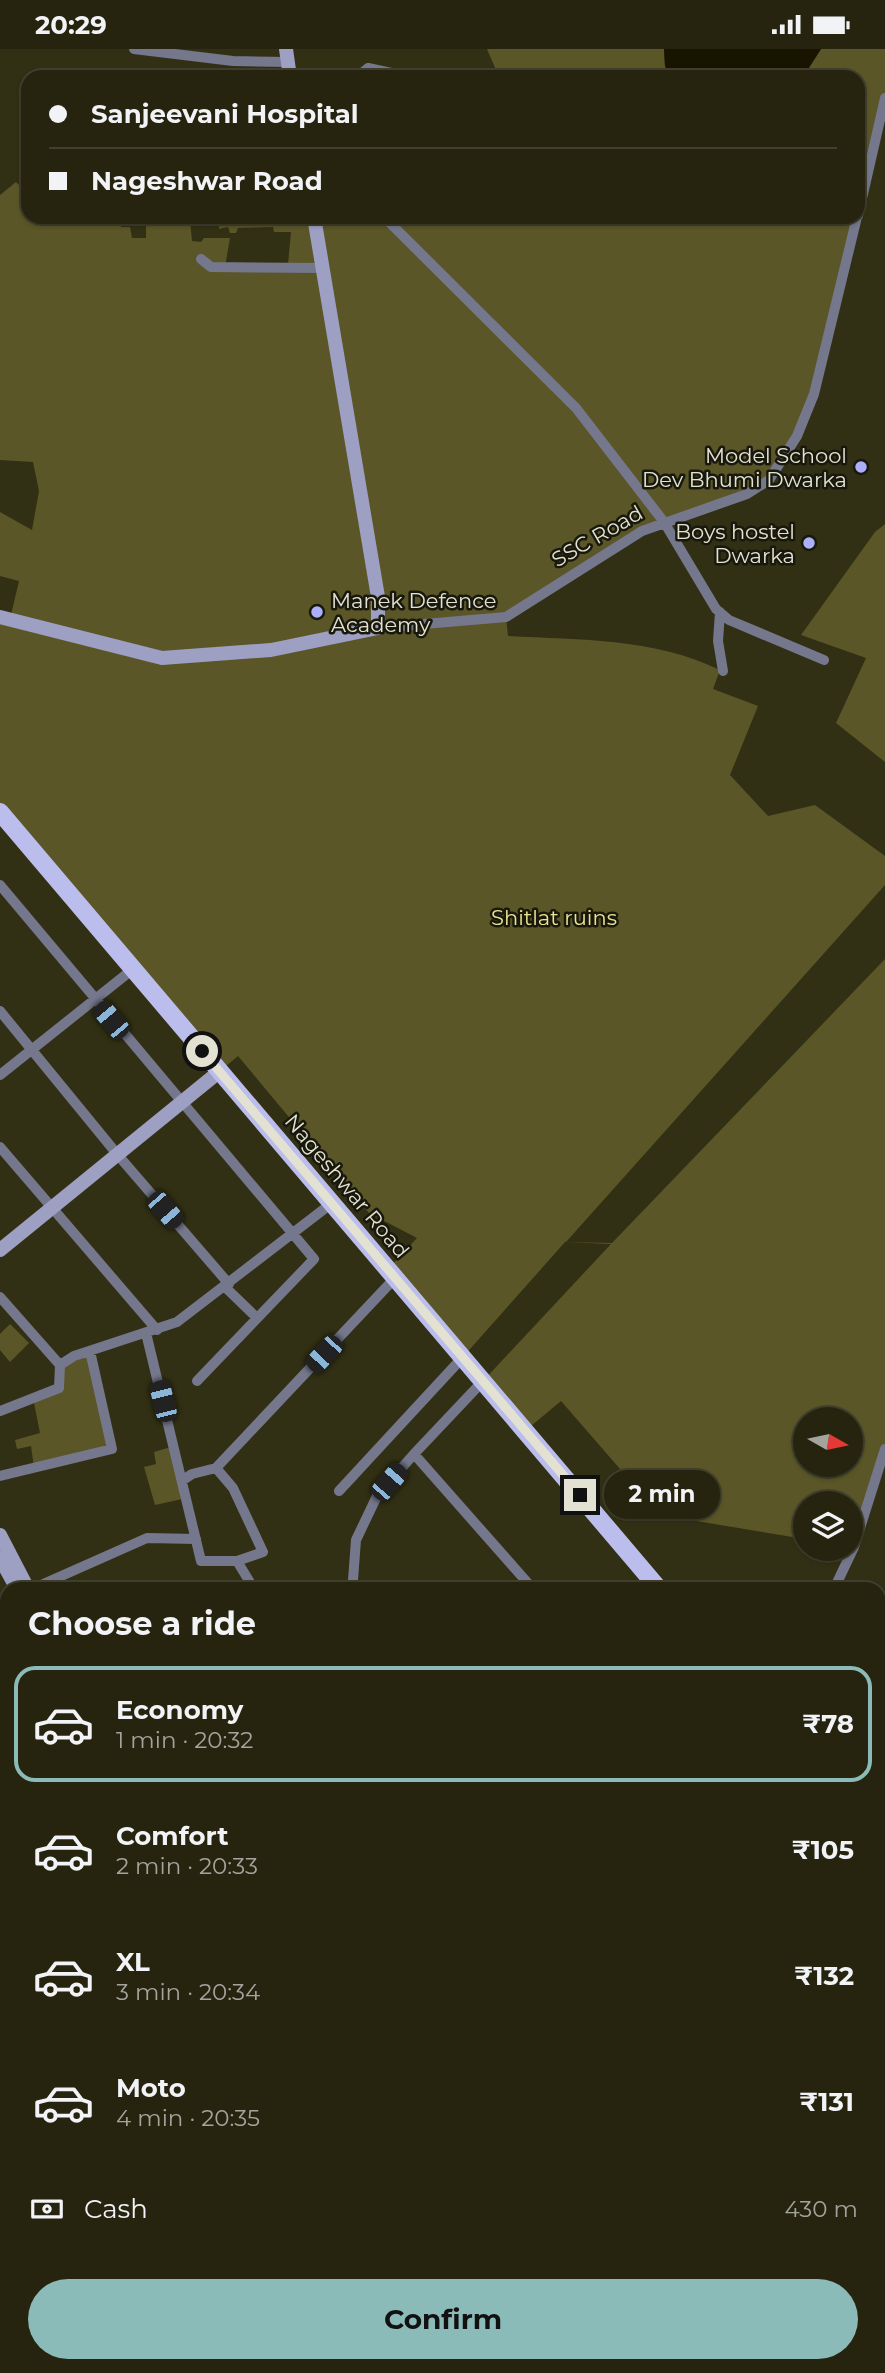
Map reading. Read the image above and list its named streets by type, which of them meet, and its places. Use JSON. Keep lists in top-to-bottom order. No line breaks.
{"streets":{"main road":["Nageshwar Road"],"street":["SSC Road"]},"parks":["Shitlat ruins"],"places":["Model School Dev Bhumi Dwarka","Boys hostel Dwarka","Manek Defence Academy"],"north":"right","page":{"status":"20:29","banner":["Sanjeevani Hospital","Nageshwar Road"],"bubble":"2 min","heading":"Choose a ride","list":[{"name":"Economy","note":"1 min · 20:32","value":"₹78"},{"name":"Comfort","note":"2 min · 20:33","value":"₹105"},{"name":"XL","note":"3 min · 20:34","value":"₹132"},{"name":"Moto","note":"4 min · 20:35","value":"₹131"}],"pay":["Cash","430 m"],"buttons":"Confirm"}}
